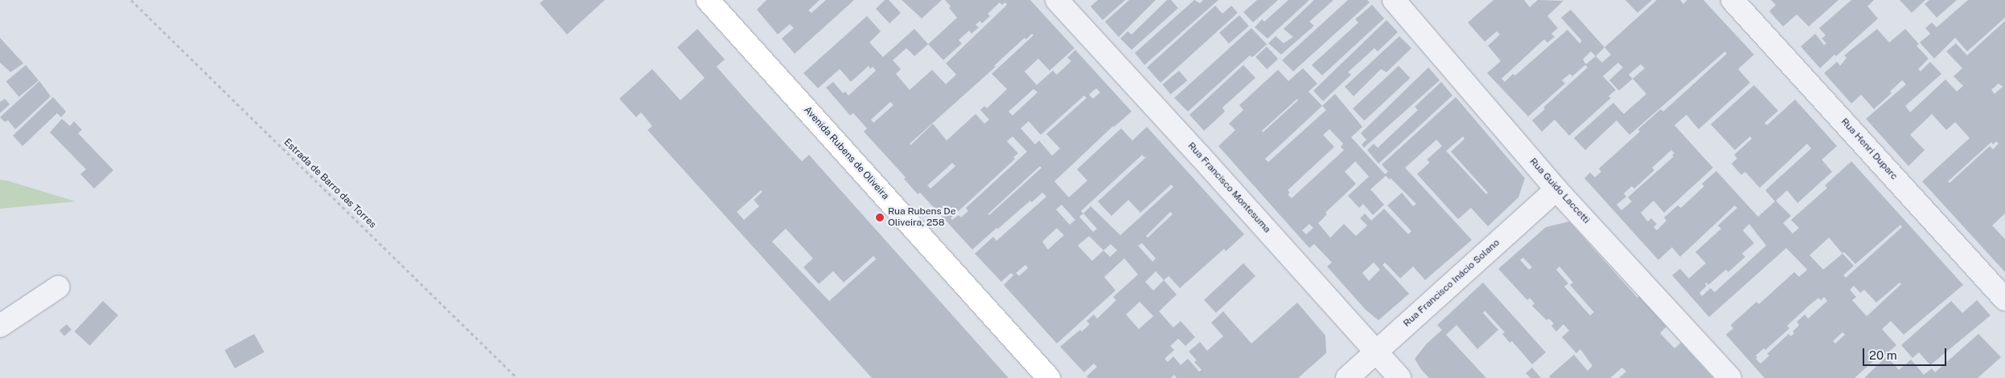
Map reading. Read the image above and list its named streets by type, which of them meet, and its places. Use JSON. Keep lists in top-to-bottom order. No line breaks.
{"streets":{"main road":["Avenida Rubens de Oliveira"],"street":["Rua Henri Duparc","Rua Francisco Montesuma","Rua Guido Laccetti","Rua Francisco Inácio Solano"],"path":["Estrada de Barro das Torres"]},"crossings":[["Rua Francisco Montesuma","Rua Francisco Inácio Solano"],["Rua Guido Laccetti","Rua Francisco Inácio Solano"]],"places":["Rua Rubens De Oliveira, 258"],"scale_bar":"20 m"}
